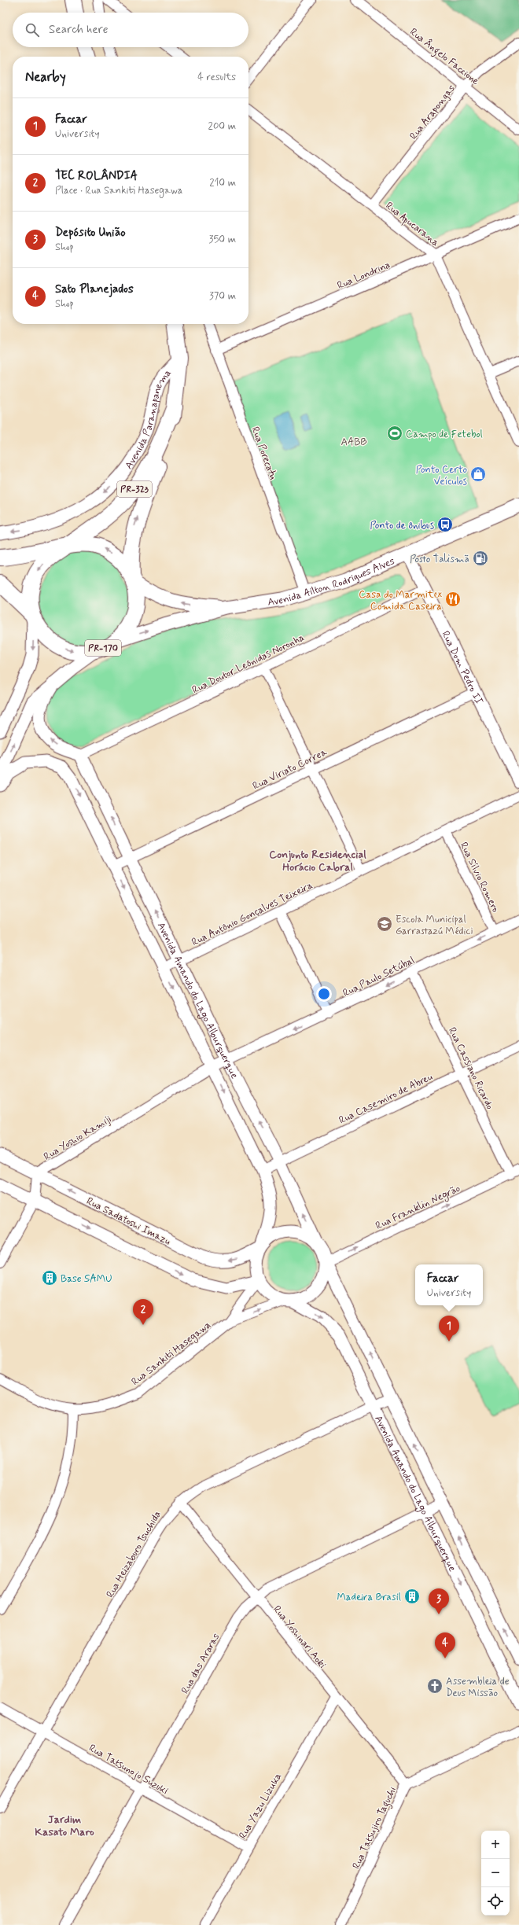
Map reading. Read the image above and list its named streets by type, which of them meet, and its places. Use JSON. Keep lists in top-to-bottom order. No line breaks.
{"streets":{"highway":["PR-323","PR-170"],"main road":["Avenida Ailton Rodrigues Alves"],"street":["Rua Ângelo Faccione","Rua Arapongas","Rua Apucarana","Rua Londrina","Avenida Paranapanema","Rua Porecatu","Rua Doutor Leônidas Noronha","Rua Dom Pedro II","Rua Viriato Correa","Rua Sílvio Romero","Rua Antônio Gonçalves Teixeira","Rua Paulo Setúbal","Avenida Amando do Lago Alburquerque","Rua Cassiano Ricardo","Rua Casemiro de Abreu","Rua Yoshio Kamiji","Rua Franklin Negrão","Rua Sadatoshi Imazu","Rua Sankiti Hasegawa","Rua Heizaburo Tsuchida","Rua Yoshinari Aoki","Rua das Araras","Rua Tatsunojo Suzuki","Rua Yazu Lizuka","Rua Tatsujiro Taguchi"]},"crossings":[["Rua Ângelo Faccione","Rua Arapongas"],["Rua Arapongas","Rua Apucarana"],["Rua Apucarana","Rua Londrina"],["Rua Londrina","Rua Porecatu"],["Avenida Paranapanema","PR-323"],["Rua Porecatu","Avenida Ailton Rodrigues Alves"],["PR-323","PR-170"],["Avenida Ailton Rodrigues Alves","Rua Dom Pedro II"],["Rua Doutor Leônidas Noronha","Rua Dom Pedro II"],["Rua Doutor Leônidas Noronha","Avenida Amando do Lago Alburquerque"],["Rua Dom Pedro II","Rua Viriato Correa"],["Rua Viriato Correa","Avenida Amando do Lago Alburquerque"],["Rua Sílvio Romero","Rua Antônio Gonçalves Teixeira"],["Rua Sílvio Romero","Rua Paulo Setúbal"],["Rua Antônio Gonçalves Teixeira","Avenida Amando do Lago Alburquerque"],["Rua Paulo Setúbal","Avenida Amando do Lago Alburquerque"],["Rua Paulo Setúbal","Rua Cassiano Ricardo"],["Rua Paulo Setúbal","Rua Yoshio Kamiji"],["Avenida Amando do Lago Alburquerque","Rua Casemiro de Abreu"],["Avenida Amando do Lago Alburquerque","Rua Yoshio Kamiji"],["Avenida Amando do Lago Alburquerque","Rua Franklin Negrão"],["Avenida Amando do Lago Alburquerque","Rua Sadatoshi Imazu"],["Avenida Amando do Lago Alburquerque","Rua Sankiti Hasegawa"],["Avenida Amando do Lago Alburquerque","Rua Heizaburo Tsuchida"],["Avenida Amando do Lago Alburquerque","Rua das Araras"],["Rua Cassiano Ricardo","Rua Casemiro de Abreu"],["Rua Cassiano Ricardo","Rua Franklin Negrão"],["Rua Yoshio Kamiji","Rua Sadatoshi Imazu"],["Rua Franklin Negrão","Rua Sadatoshi Imazu"],["Rua Franklin Negrão","Rua Sankiti Hasegawa"],["Rua Sadatoshi Imazu","Rua Sankiti Hasegawa"],["Rua Heizaburo Tsuchida","Rua Yoshinari Aoki"],["Rua Heizaburo Tsuchida","Rua Tatsunojo Suzuki"],["Rua Yoshinari Aoki","Rua das Araras"],["Rua Yoshinari Aoki","Rua Yazu Lizuka"],["Rua Yoshinari Aoki","Rua Tatsujiro Taguchi"],["Rua das Araras","Rua Tatsunojo Suzuki"],["Rua Tatsunojo Suzuki","Rua Yazu Lizuka"]],"one_way":["Avenida Paranapanema","Rua Paulo Setúbal","Rua Franklin Negrão"],"districts":["Conjunto Residencial Horácio Cabral","Jardim Kasato Maro"],"parks":["AABB"],"places":{"sports":["Campo de Fetebol"],"shop":["Ponto Certo Veículos"],"bus stop":["Ponto de ônibus"],"fuel station":["Posto Talismã"],"restaurant":["Casa do Marmitex Comida Caseira"],"school or university":["Escola Municipal Garrastazú Médici"],"building":["Base SAMU","Madeira Brasil"],"church":["Assembleia de Deus Missão"]},"page":{"search":"Search here","heading":["Nearby","4 results"],"list":[{"mark":"1","name":"Faccar","note":"University","value":"200 m"},{"mark":"2","name":"TEC ROLÂNDIA","note":"Place · Rua Sankiti Hasegawa","value":"210 m"},{"mark":"3","name":"Depósito União","note":"Shop","value":"350 m"},{"mark":"4","name":"Sato Planejados","note":"Shop","value":"370 m"}],"popup":["Faccar","University"],"pins":["2","1","3","4"],"map_buttons":["+","−"]}}
